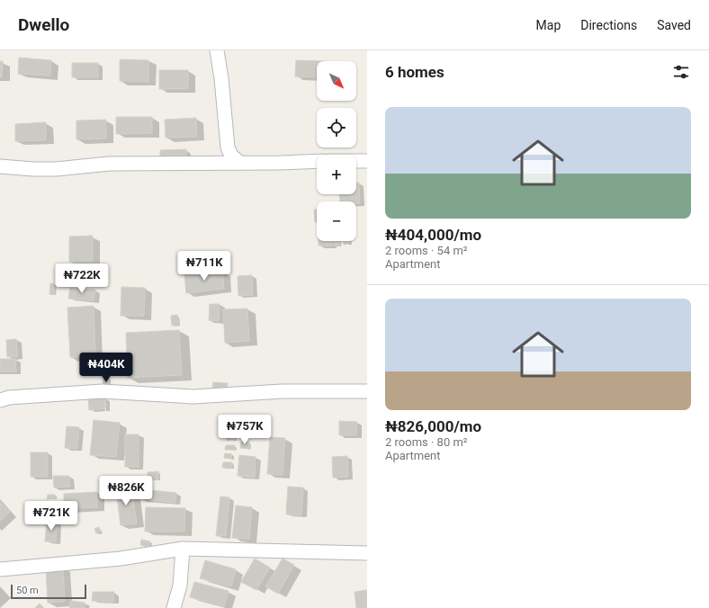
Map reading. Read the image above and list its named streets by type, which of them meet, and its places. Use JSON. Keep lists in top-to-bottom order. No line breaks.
{"scale_bar":"50 m","north":"bottom right","page":{"header":"Dwello","nav":["Map","Directions","Saved"],"heading":"6 homes","map_buttons":["+","−"],"list":[{"name":"₦404,000/mo","note":"2 rooms · 54 m² · Apartment"},{"name":"₦826,000/mo","note":"2 rooms · 80 m² · Apartment"}],"price":["₦711K","₦722K","₦404K","₦757K","₦826K","₦721K"],"scale":"50 m"}}
